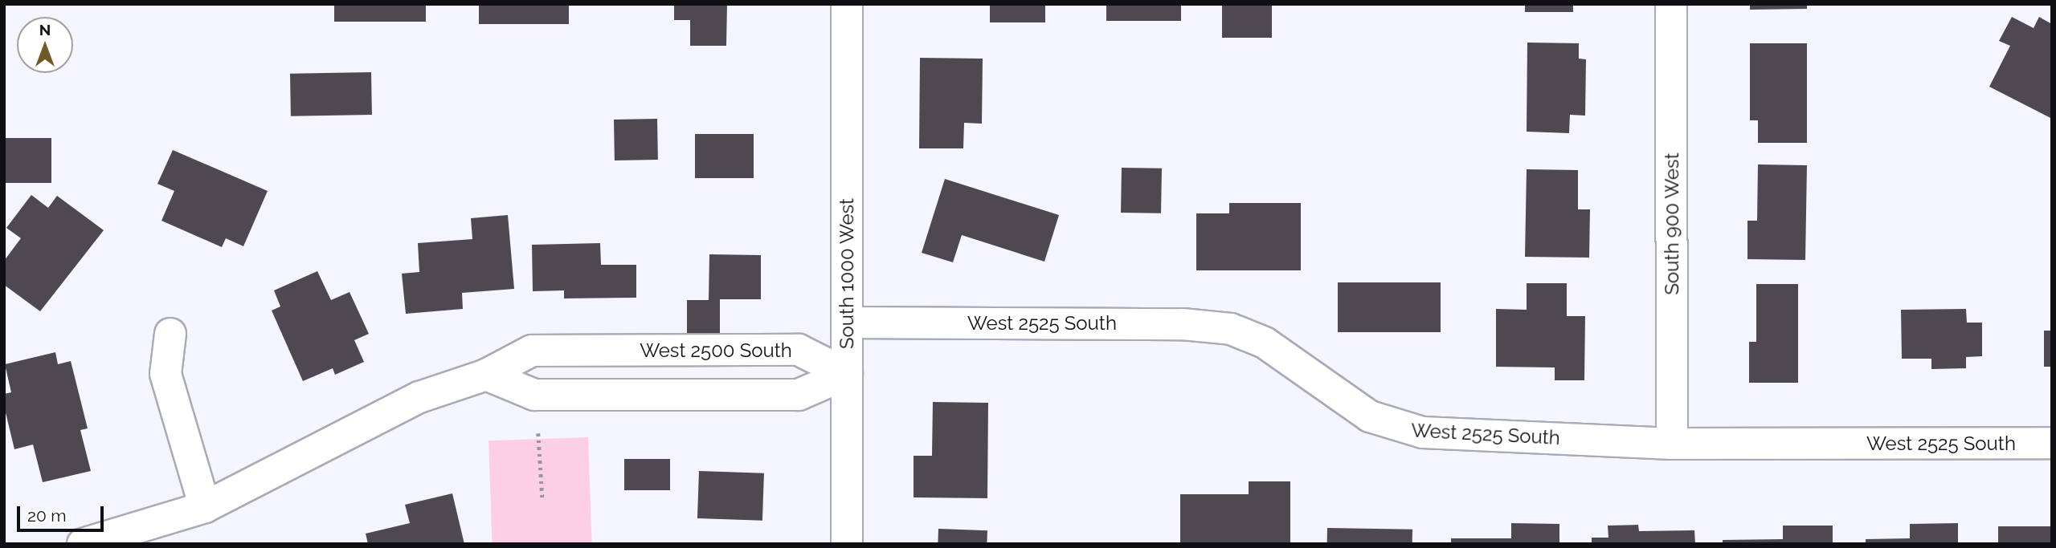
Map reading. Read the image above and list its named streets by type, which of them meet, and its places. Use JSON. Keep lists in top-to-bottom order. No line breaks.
{"streets":{"street":["South 900 West","South 1000 West","West 2525 South","West 2500 South"]},"crossings":[["South 900 West","West 2525 South"],["South 1000 West","West 2525 South"],["South 1000 West","West 2500 South"]],"scale_bar":"20 m","north":"top"}
